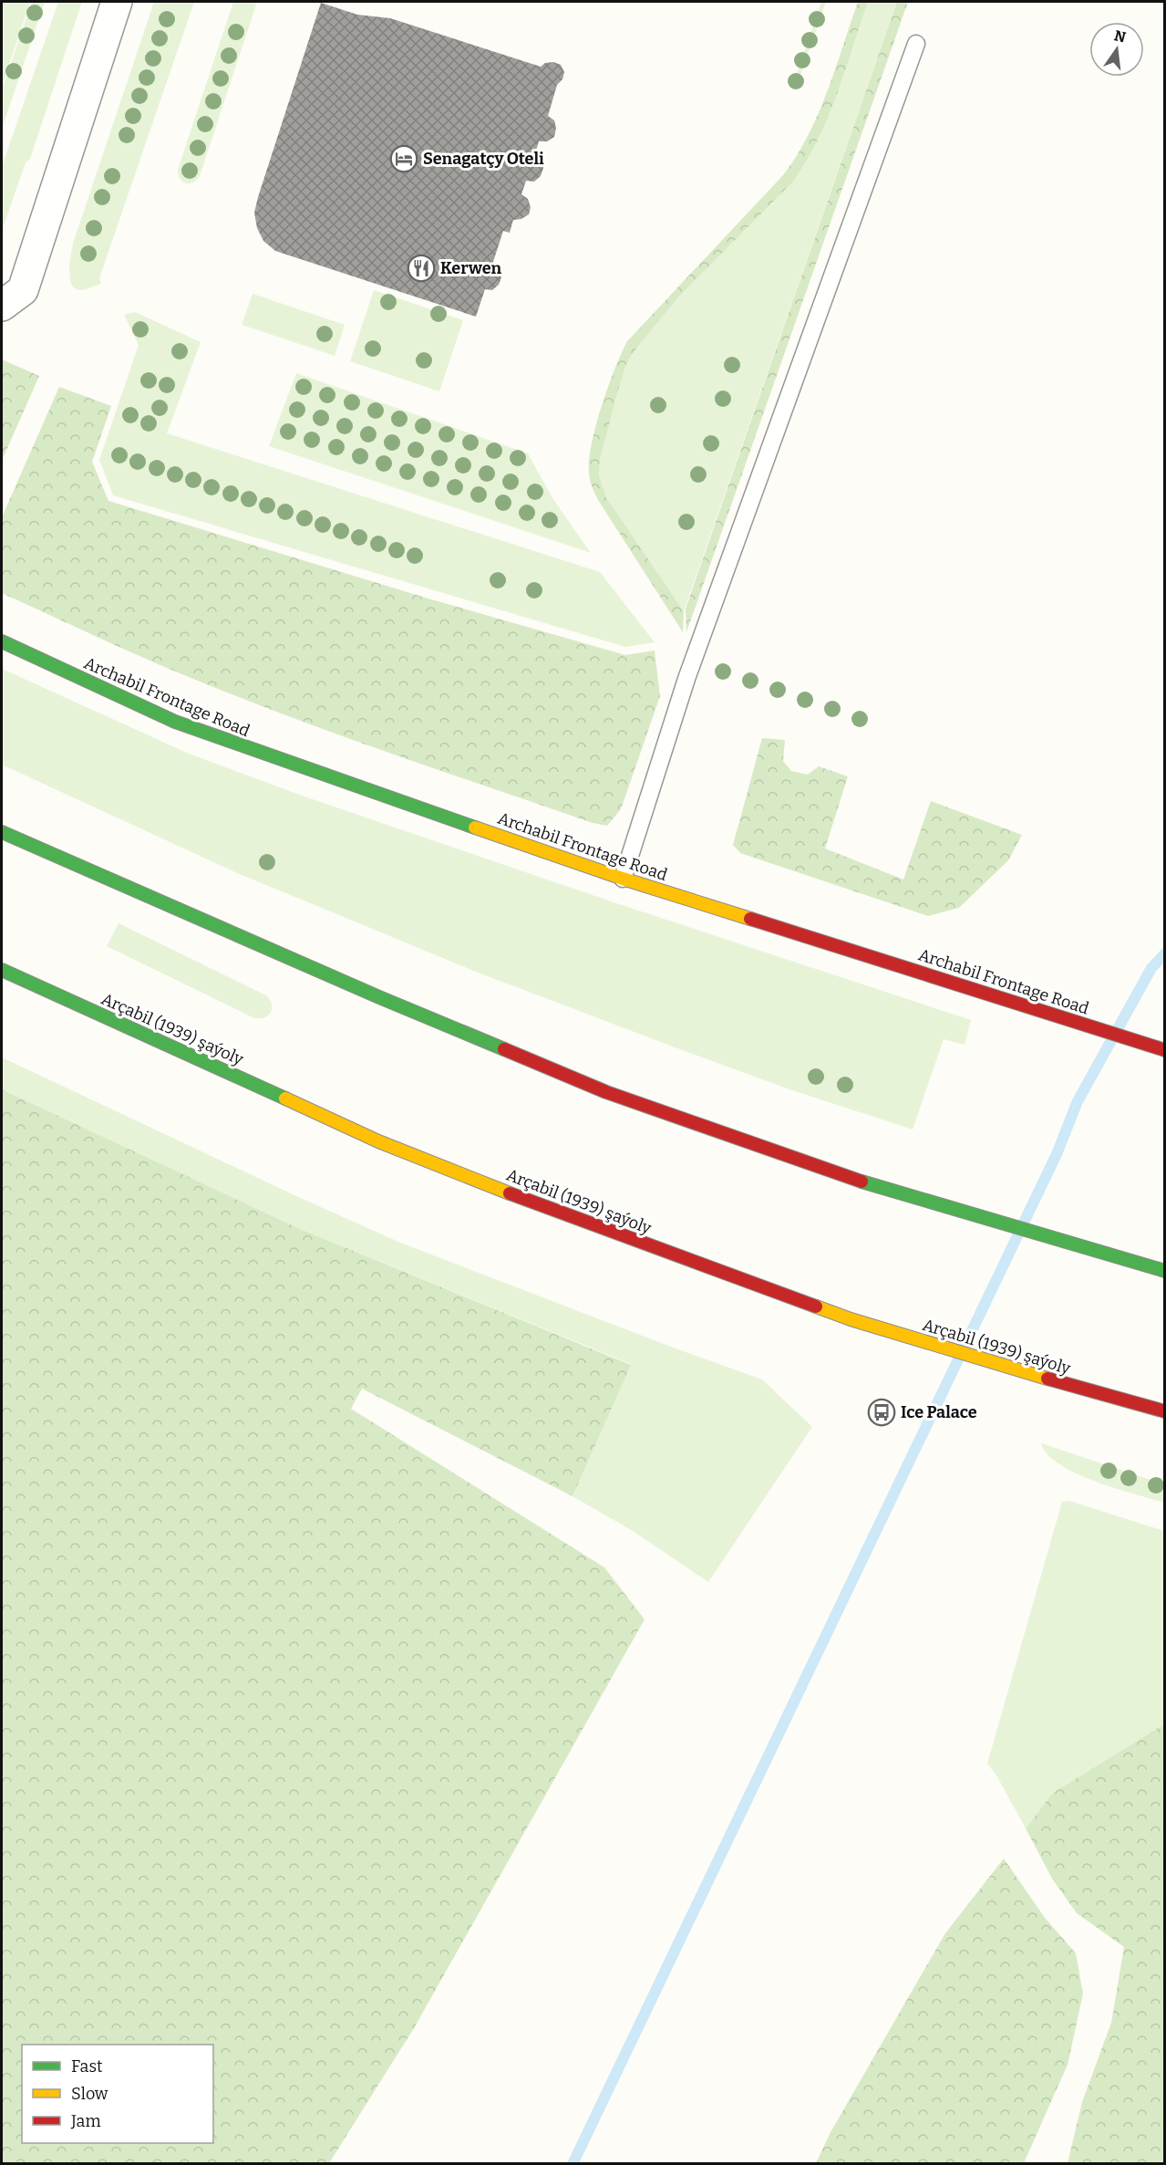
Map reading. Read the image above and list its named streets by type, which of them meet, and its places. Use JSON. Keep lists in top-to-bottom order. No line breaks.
{"streets":{"main road":["Archabil Frontage Road","Arçabil (1939) şaýoly"]},"places":{"hotel":["Senagatçy Oteli"],"restaurant":["Kerwen"],"bus stop":["Ice Palace"]},"legend":["Fast","Slow","Jam"],"north":"top"}
